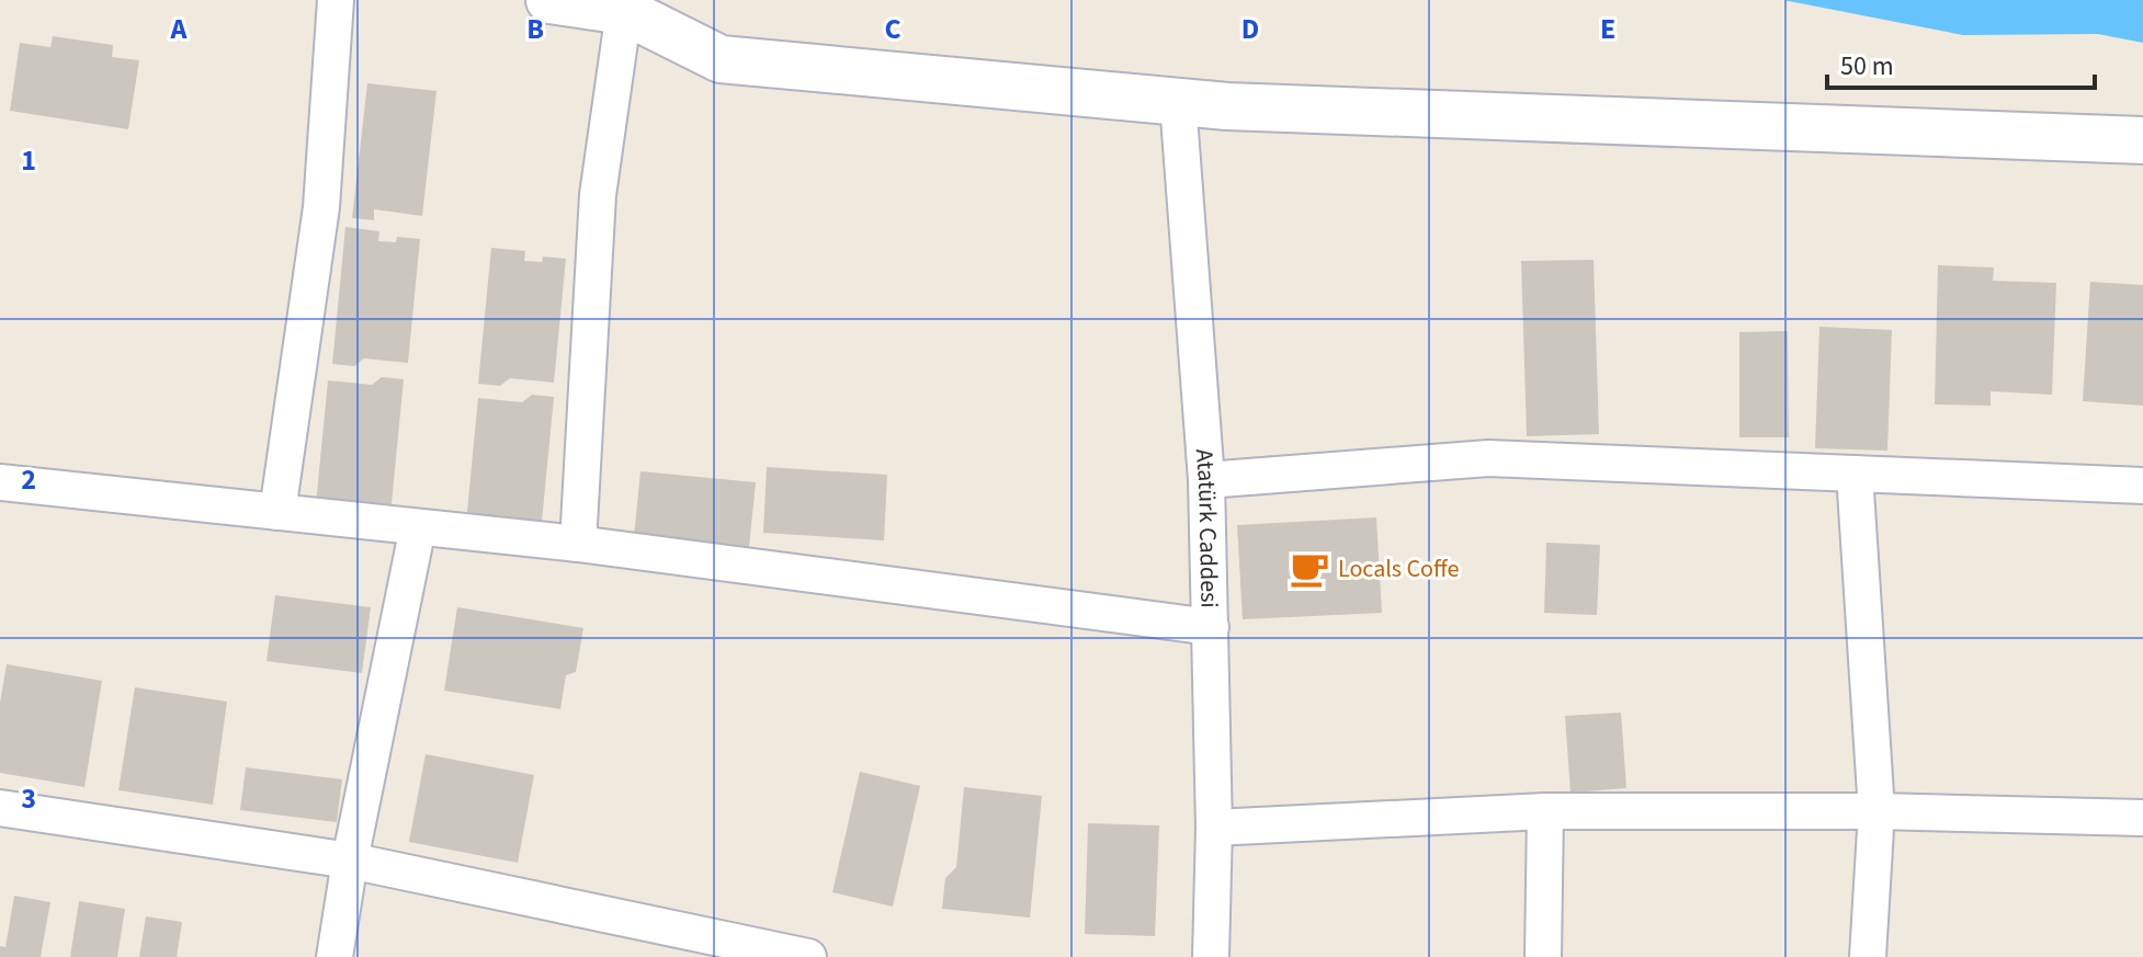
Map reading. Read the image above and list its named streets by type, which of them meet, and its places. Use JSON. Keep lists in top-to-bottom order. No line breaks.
{"streets":{"street":["Atatürk Caddesi"]},"places":{"cafe":["Locals Coffe"]},"scale_bar":"50 m","grid":{"columns":["A","B","C","D","E"],"rows":["1","2","3"]}}
